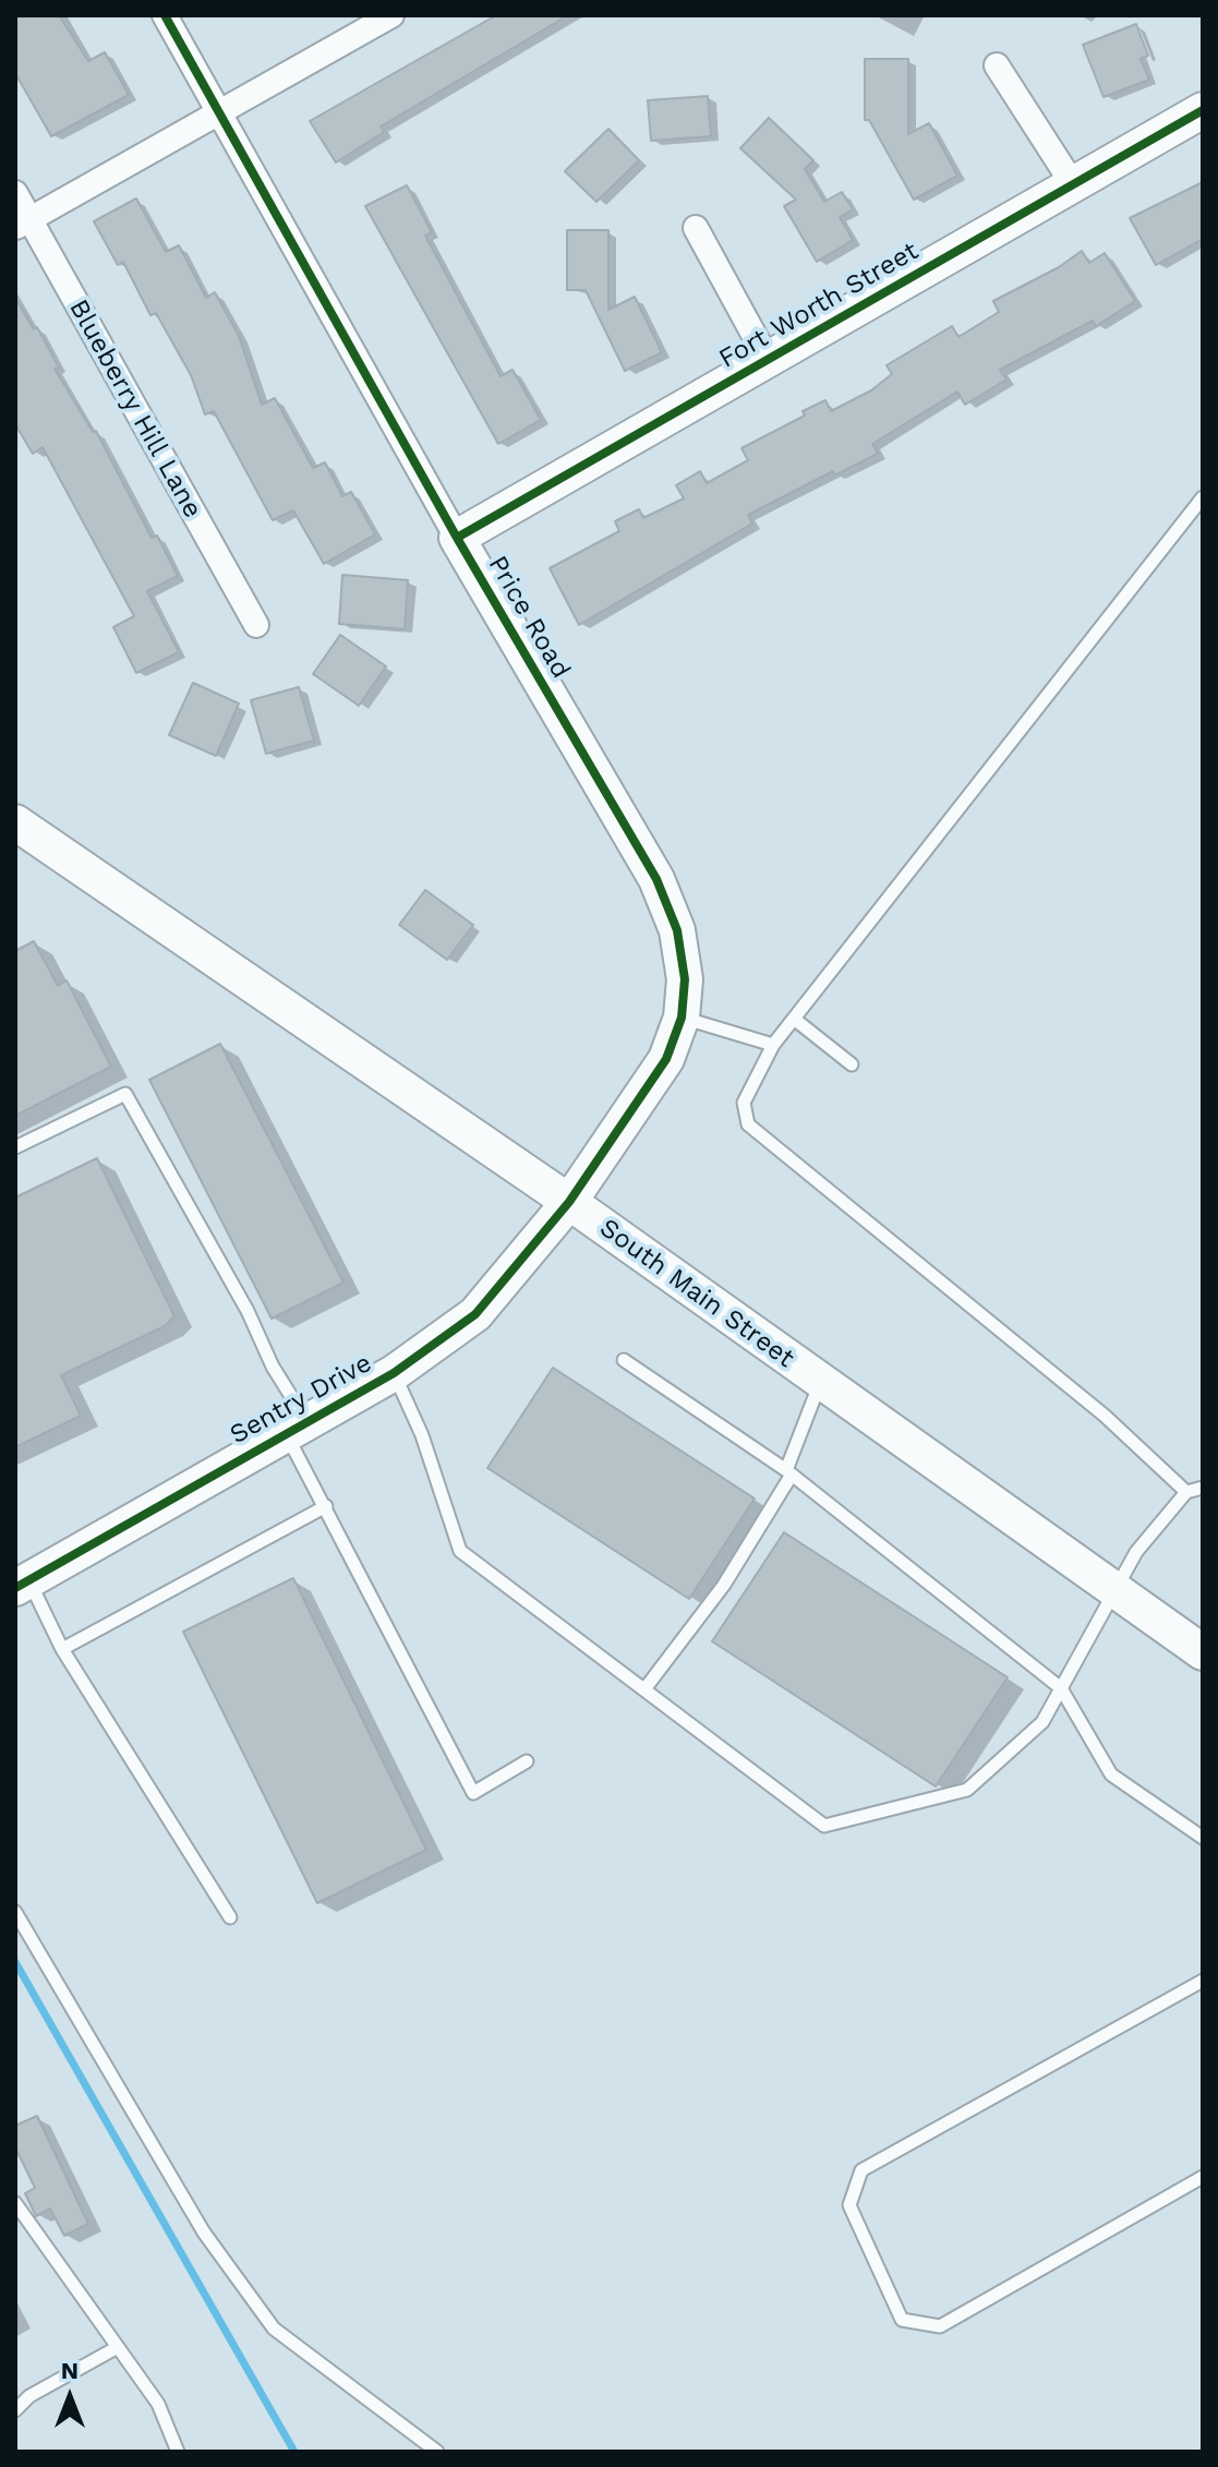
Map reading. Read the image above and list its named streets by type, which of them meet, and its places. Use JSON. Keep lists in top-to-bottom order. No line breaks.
{"streets":{"street":["Fort Worth Street","Blueberry Hill Lane","Price Road","South Main Street","Sentry Drive"]},"crossings":[["Fort Worth Street","Price Road"],["Price Road","South Main Street"],["Price Road","Sentry Drive"],["South Main Street","Sentry Drive"]],"north":"top"}
